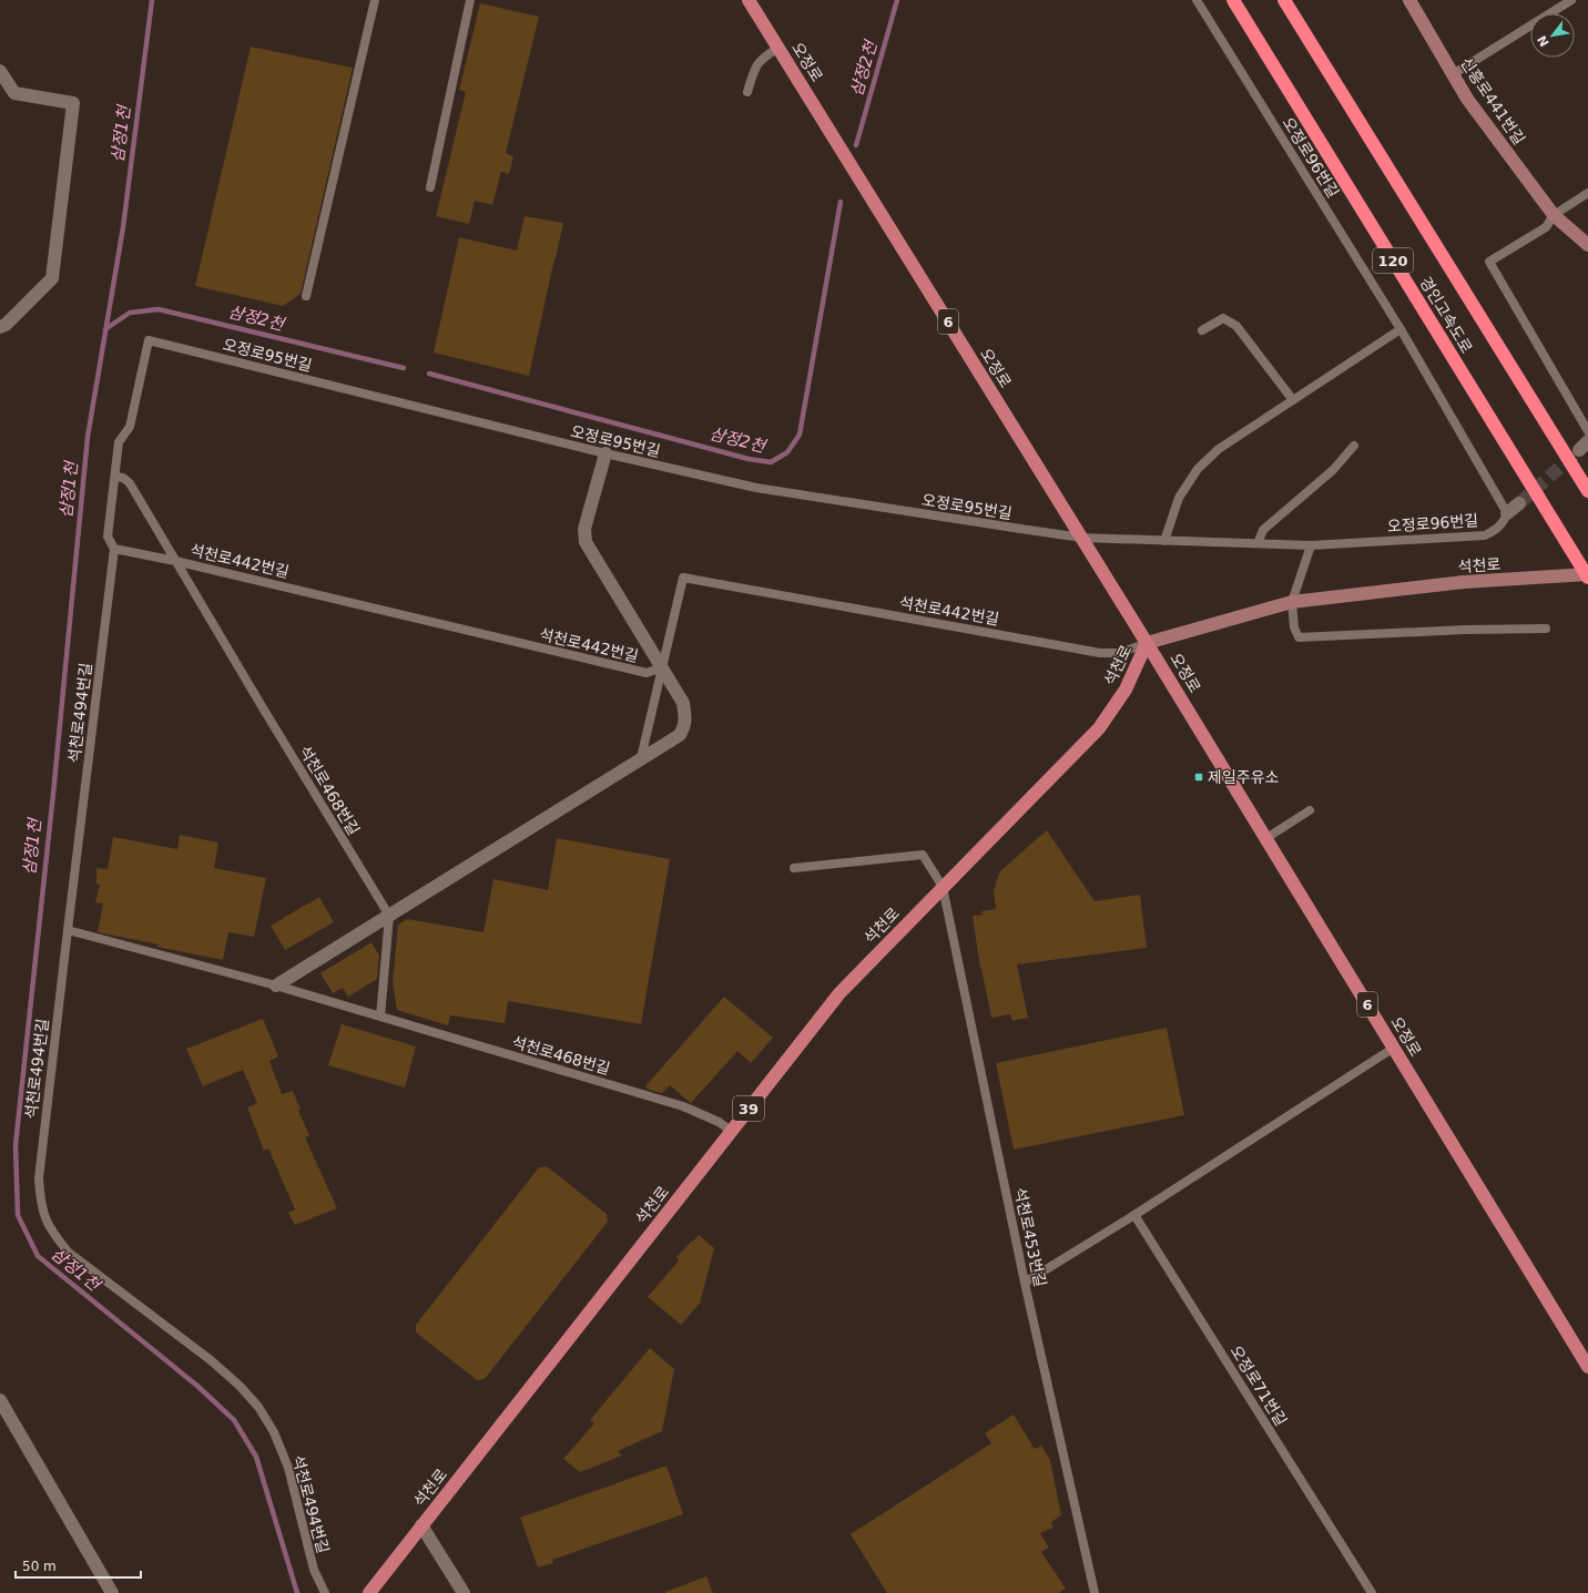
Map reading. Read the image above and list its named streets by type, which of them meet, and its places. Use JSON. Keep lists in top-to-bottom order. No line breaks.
{"streets":{"highway":["120","경인고속도로"],"main road":["오정로","6","석천로","39"],"street":["신흥로441번길"],"lane":["오정로96번길","오정로95번길","석천로442번길","석천로494번길","석천로468번길","석천로453번길","오정로71번길"]},"crossings":[["오정로","오정로96번길"],["오정로","오정로95번길"],["오정로","석천로442번길"],["오정로","석천로"],["오정로96번길","오정로95번길"],["오정로95번길","석천로494번길"],["석천로442번길","석천로"],["석천로442번길","석천로494번길"],["석천로442번길","석천로468번길"],["석천로","석천로468번길"],["석천로","석천로453번길"],["석천로494번길","석천로468번길"]],"water":["삼정2천","삼정1천"],"places":{"transit":["제일주유소"]},"scale_bar":"50 m","north":"bottom left"}
